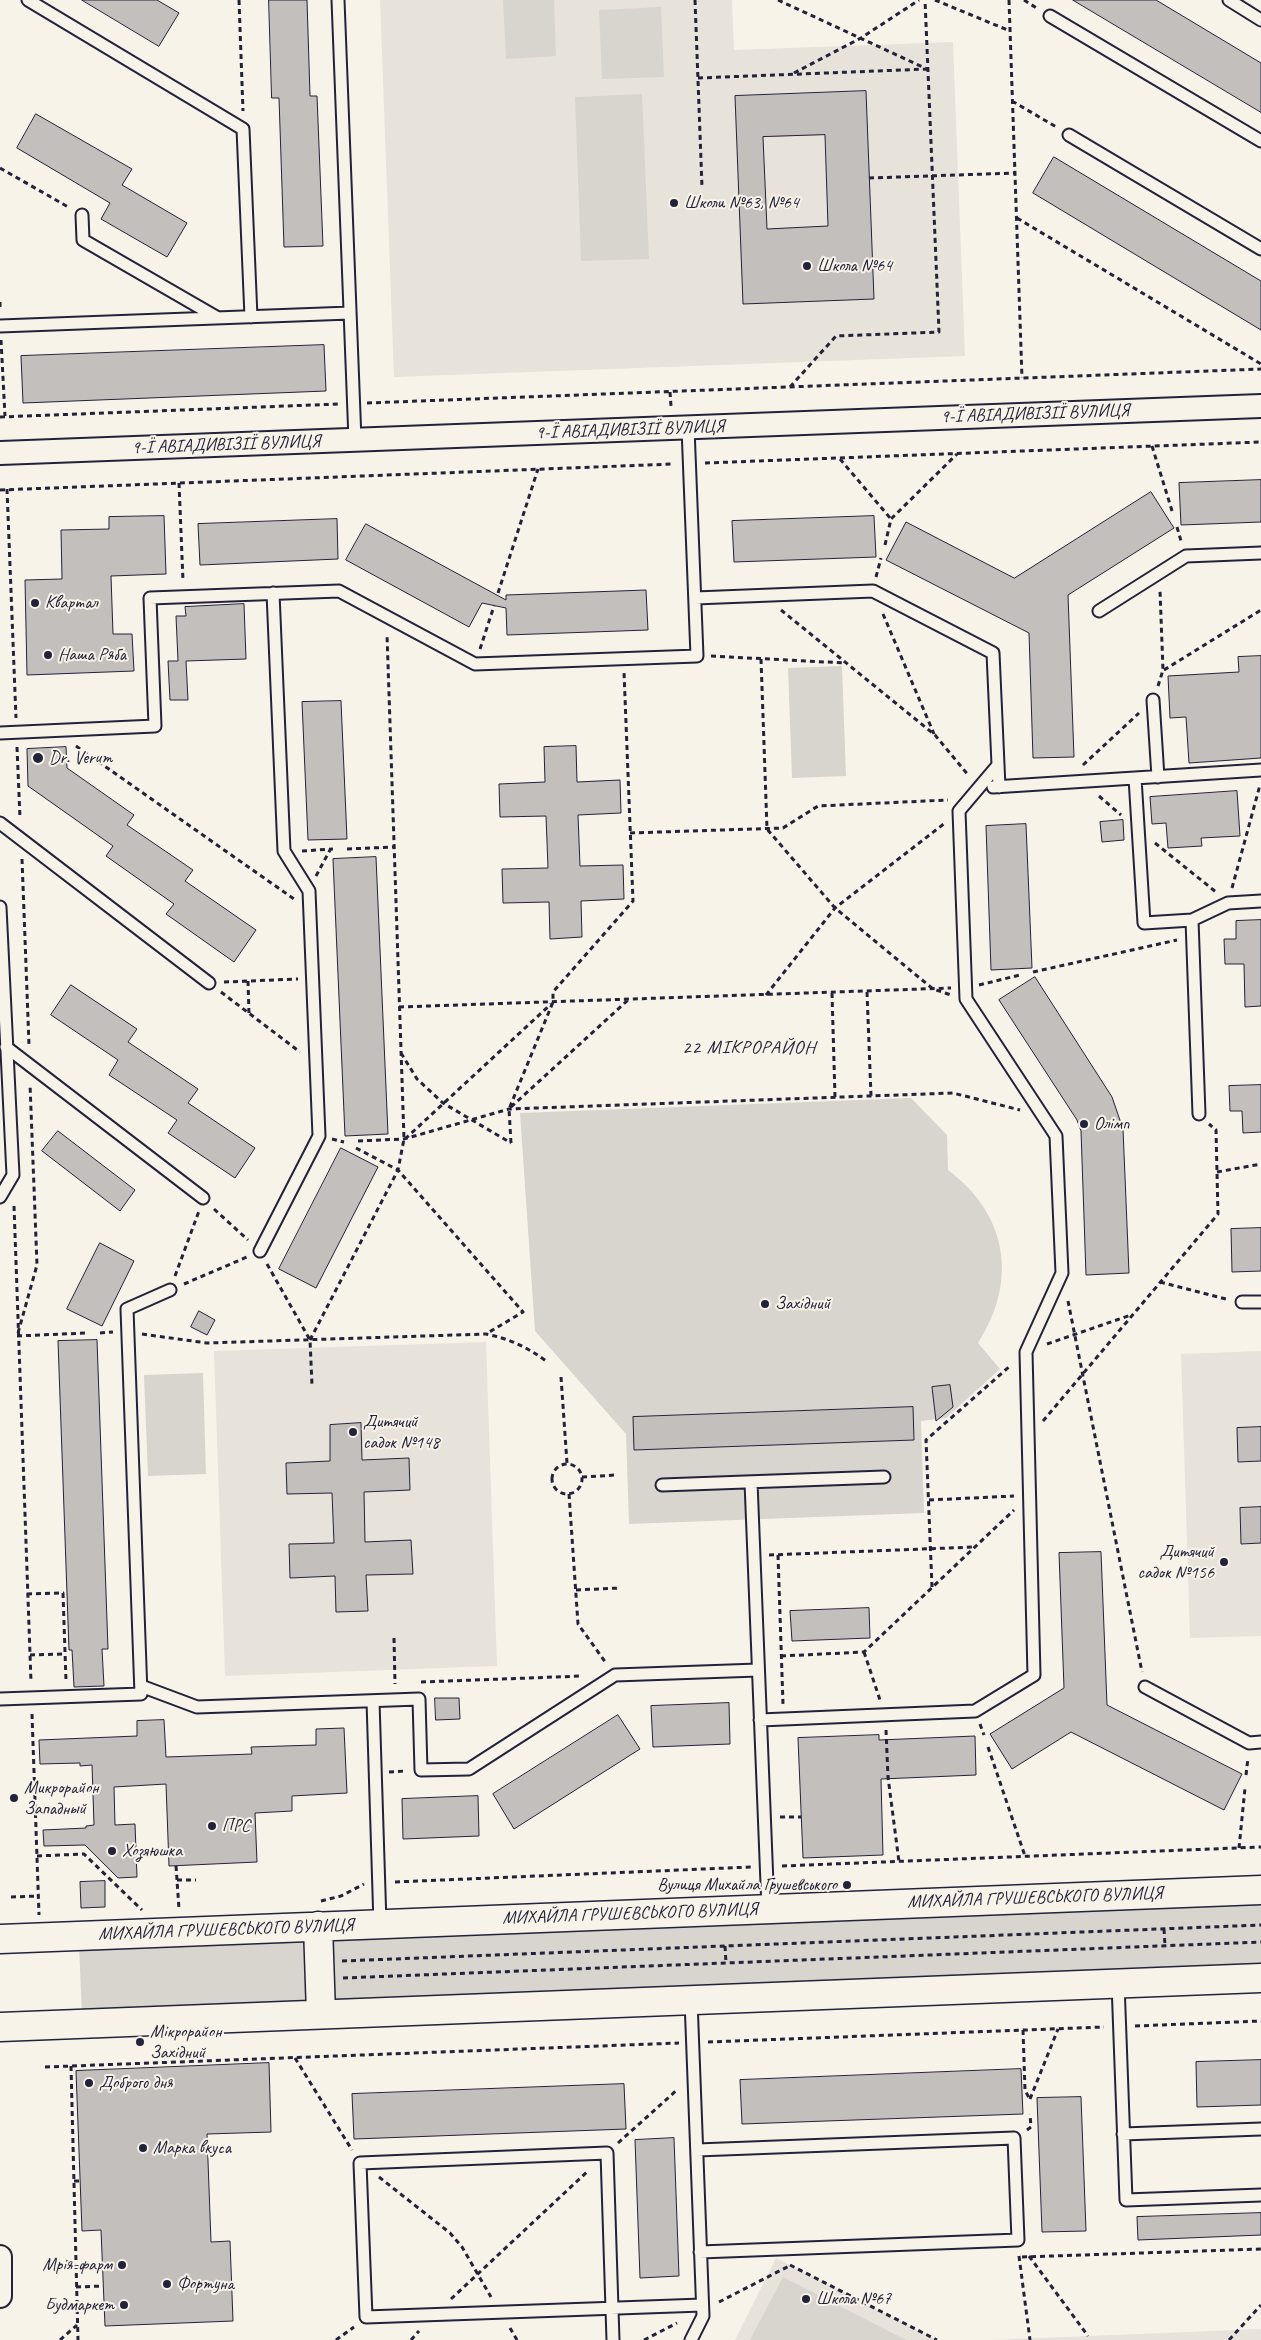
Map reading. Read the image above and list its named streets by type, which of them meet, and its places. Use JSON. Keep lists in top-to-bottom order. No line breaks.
{"streets":{"street":["9-Ї АВІАДИВІЗІЇ ВУЛИЦЯ","МИХАЙЛА ГРУШЕВСЬКОГО ВУЛИЦЯ"]},"districts":["22 МІКРОРАЙОН"],"places":["Школи №63, №64","Школа №64","Квартал","Наша Ряба","Dr. Verum","Олімп","Західний","Дитячий садок №148","Дитячий садок №156","Микрорайон Западный","ПРС","Хозяюшка","Вулиця Михайла Грушевського","Мікрорайон Західний","Доброго дня","Марка вкуса","Мрія-фарм","Фортуна","Школа №67","Будмаркет"]}
